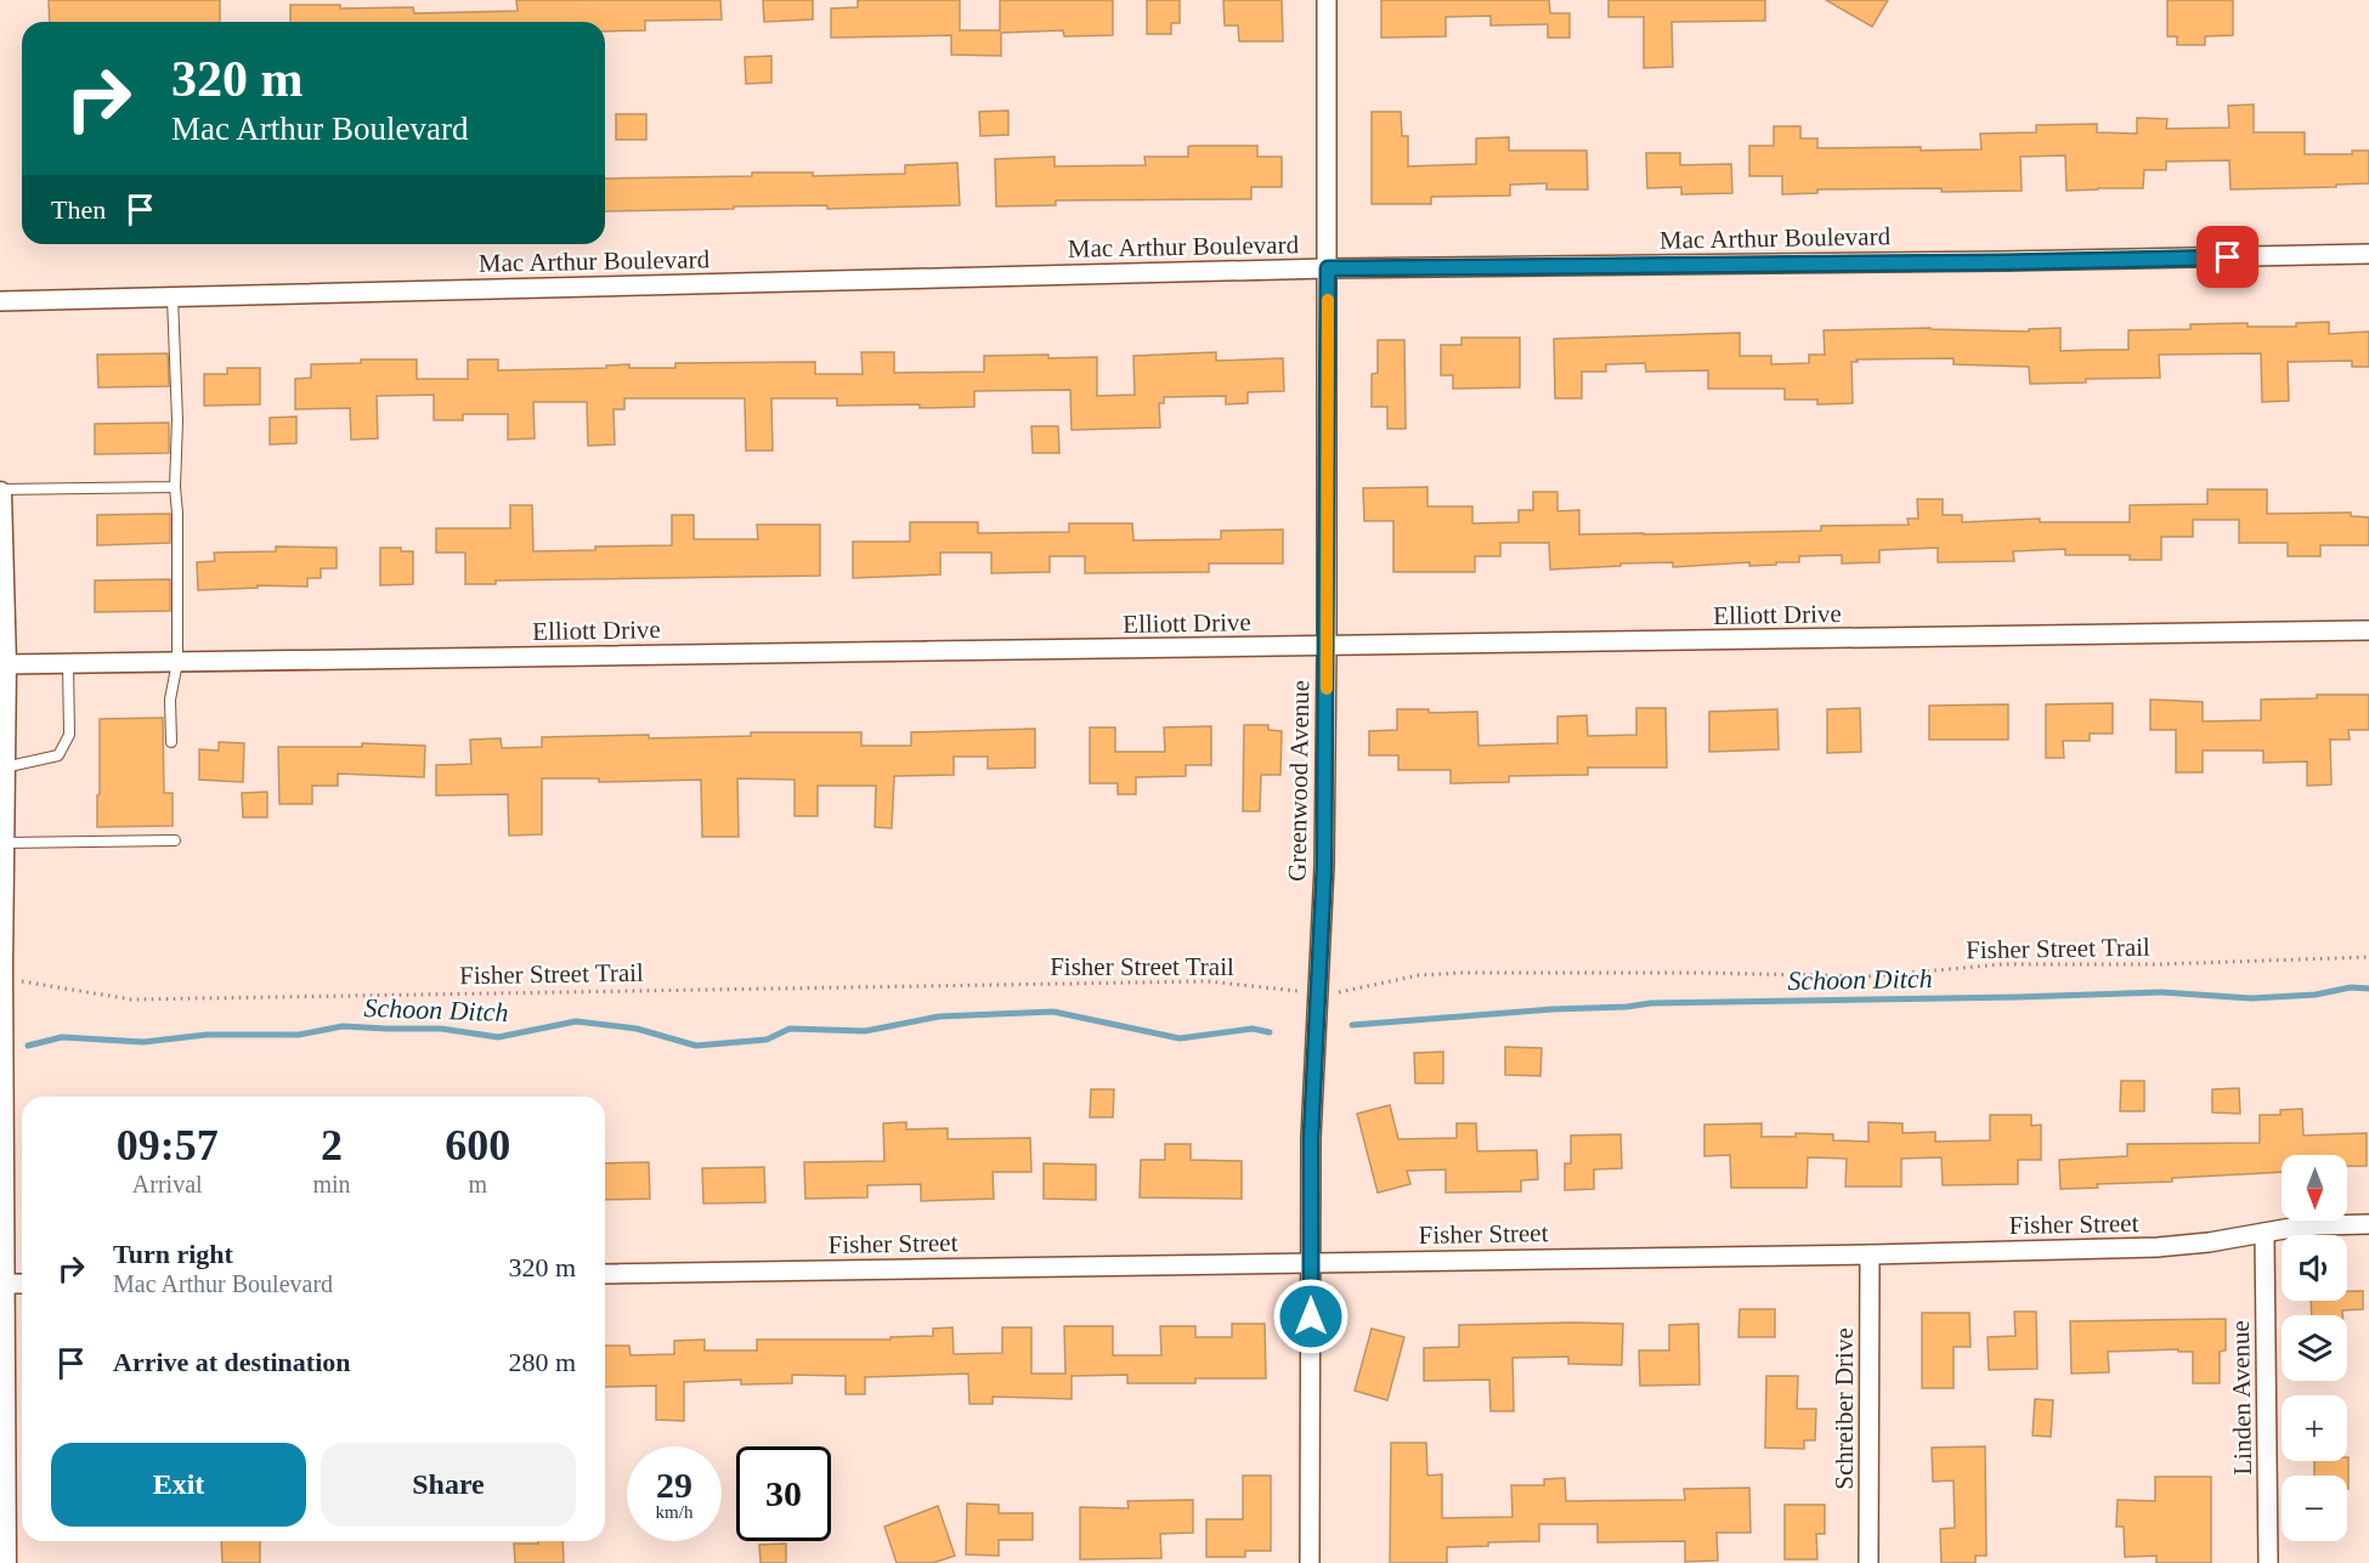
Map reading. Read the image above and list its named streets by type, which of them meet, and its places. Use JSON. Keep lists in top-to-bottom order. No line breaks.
{"streets":{"street":["Mac Arthur Boulevard","Elliott Drive","Greenwood Avenue","Fisher Street","Linden Avenue","Schreiber Drive"],"path":["Fisher Street Trail"]},"crossings":[["Mac Arthur Boulevard","Greenwood Avenue"],["Elliott Drive","Greenwood Avenue"],["Greenwood Avenue","Fisher Street Trail"],["Greenwood Avenue","Fisher Street"],["Fisher Street","Linden Avenue"],["Fisher Street","Schreiber Drive"]],"water":["Schoon Ditch"],"north":"bottom","page":{"turn":["320 m","Mac Arthur Boulevard"],"then":"Then","eta":["09:57","Arrival","2","min","600","m"],"map_buttons":["+","−"],"list":[{"name":"Turn right","note":"Mac Arthur Boulevard","value":"320 m"},{"name":"Arrive at destination","value":"280 m"}],"buttons":["Exit","Share"],"speed":"29 km/h","limit":"30"}}
